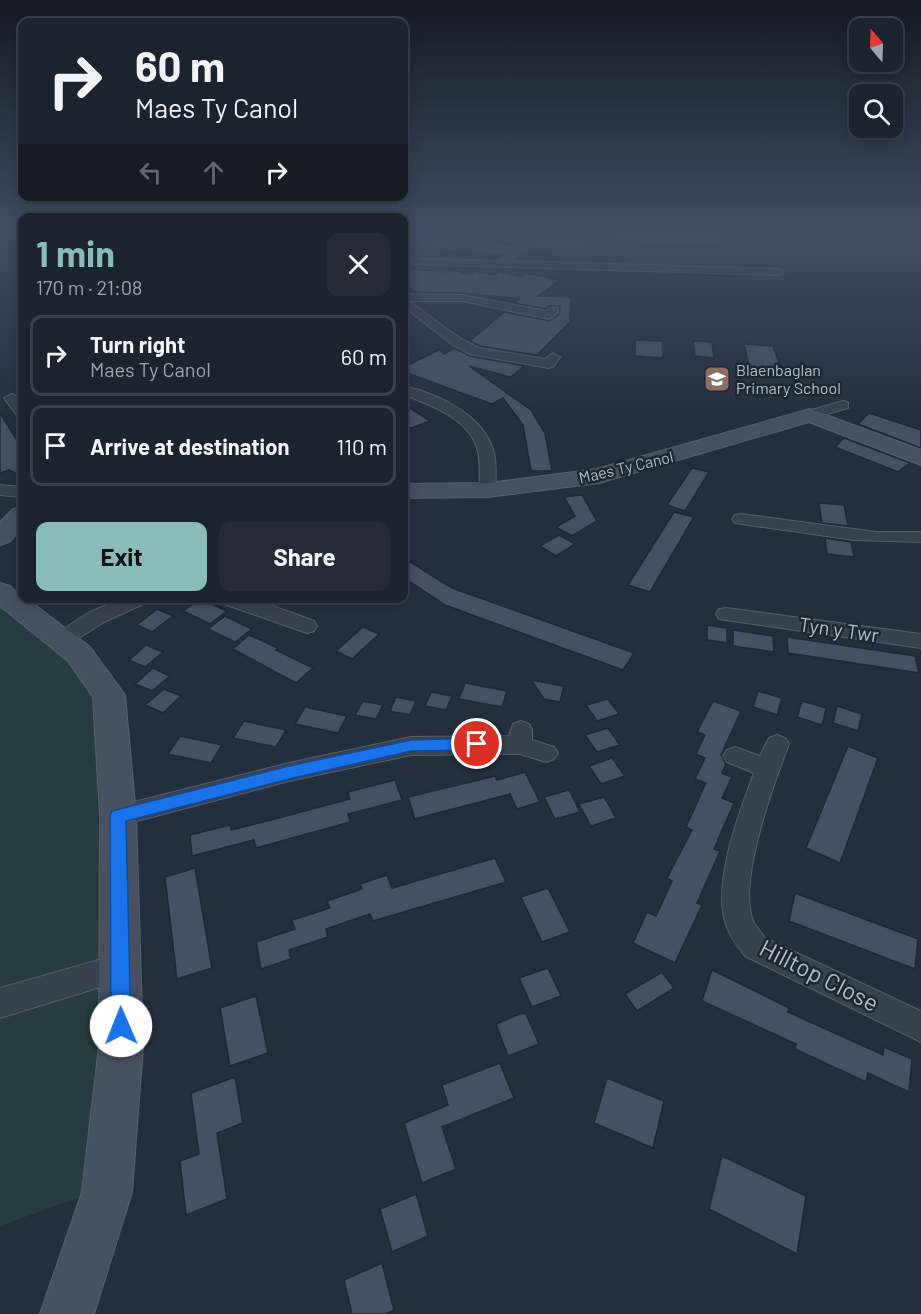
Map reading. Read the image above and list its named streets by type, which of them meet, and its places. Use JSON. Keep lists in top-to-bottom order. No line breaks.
{"streets":{"street":["Maes Ty Canol","Tyn y Twr","Hilltop Close"]},"places":{"school or university":["Blaenbaglan Primary School"]},"north":"top","page":{"turn":["60 m","Maes Ty Canol"],"heading":["1 min","170 m · 21:08"],"list":[{"name":"Turn right","note":"Maes Ty Canol","value":"60 m"},{"name":"Arrive at destination","value":"110 m"}],"buttons":["Exit","Share"]}}
